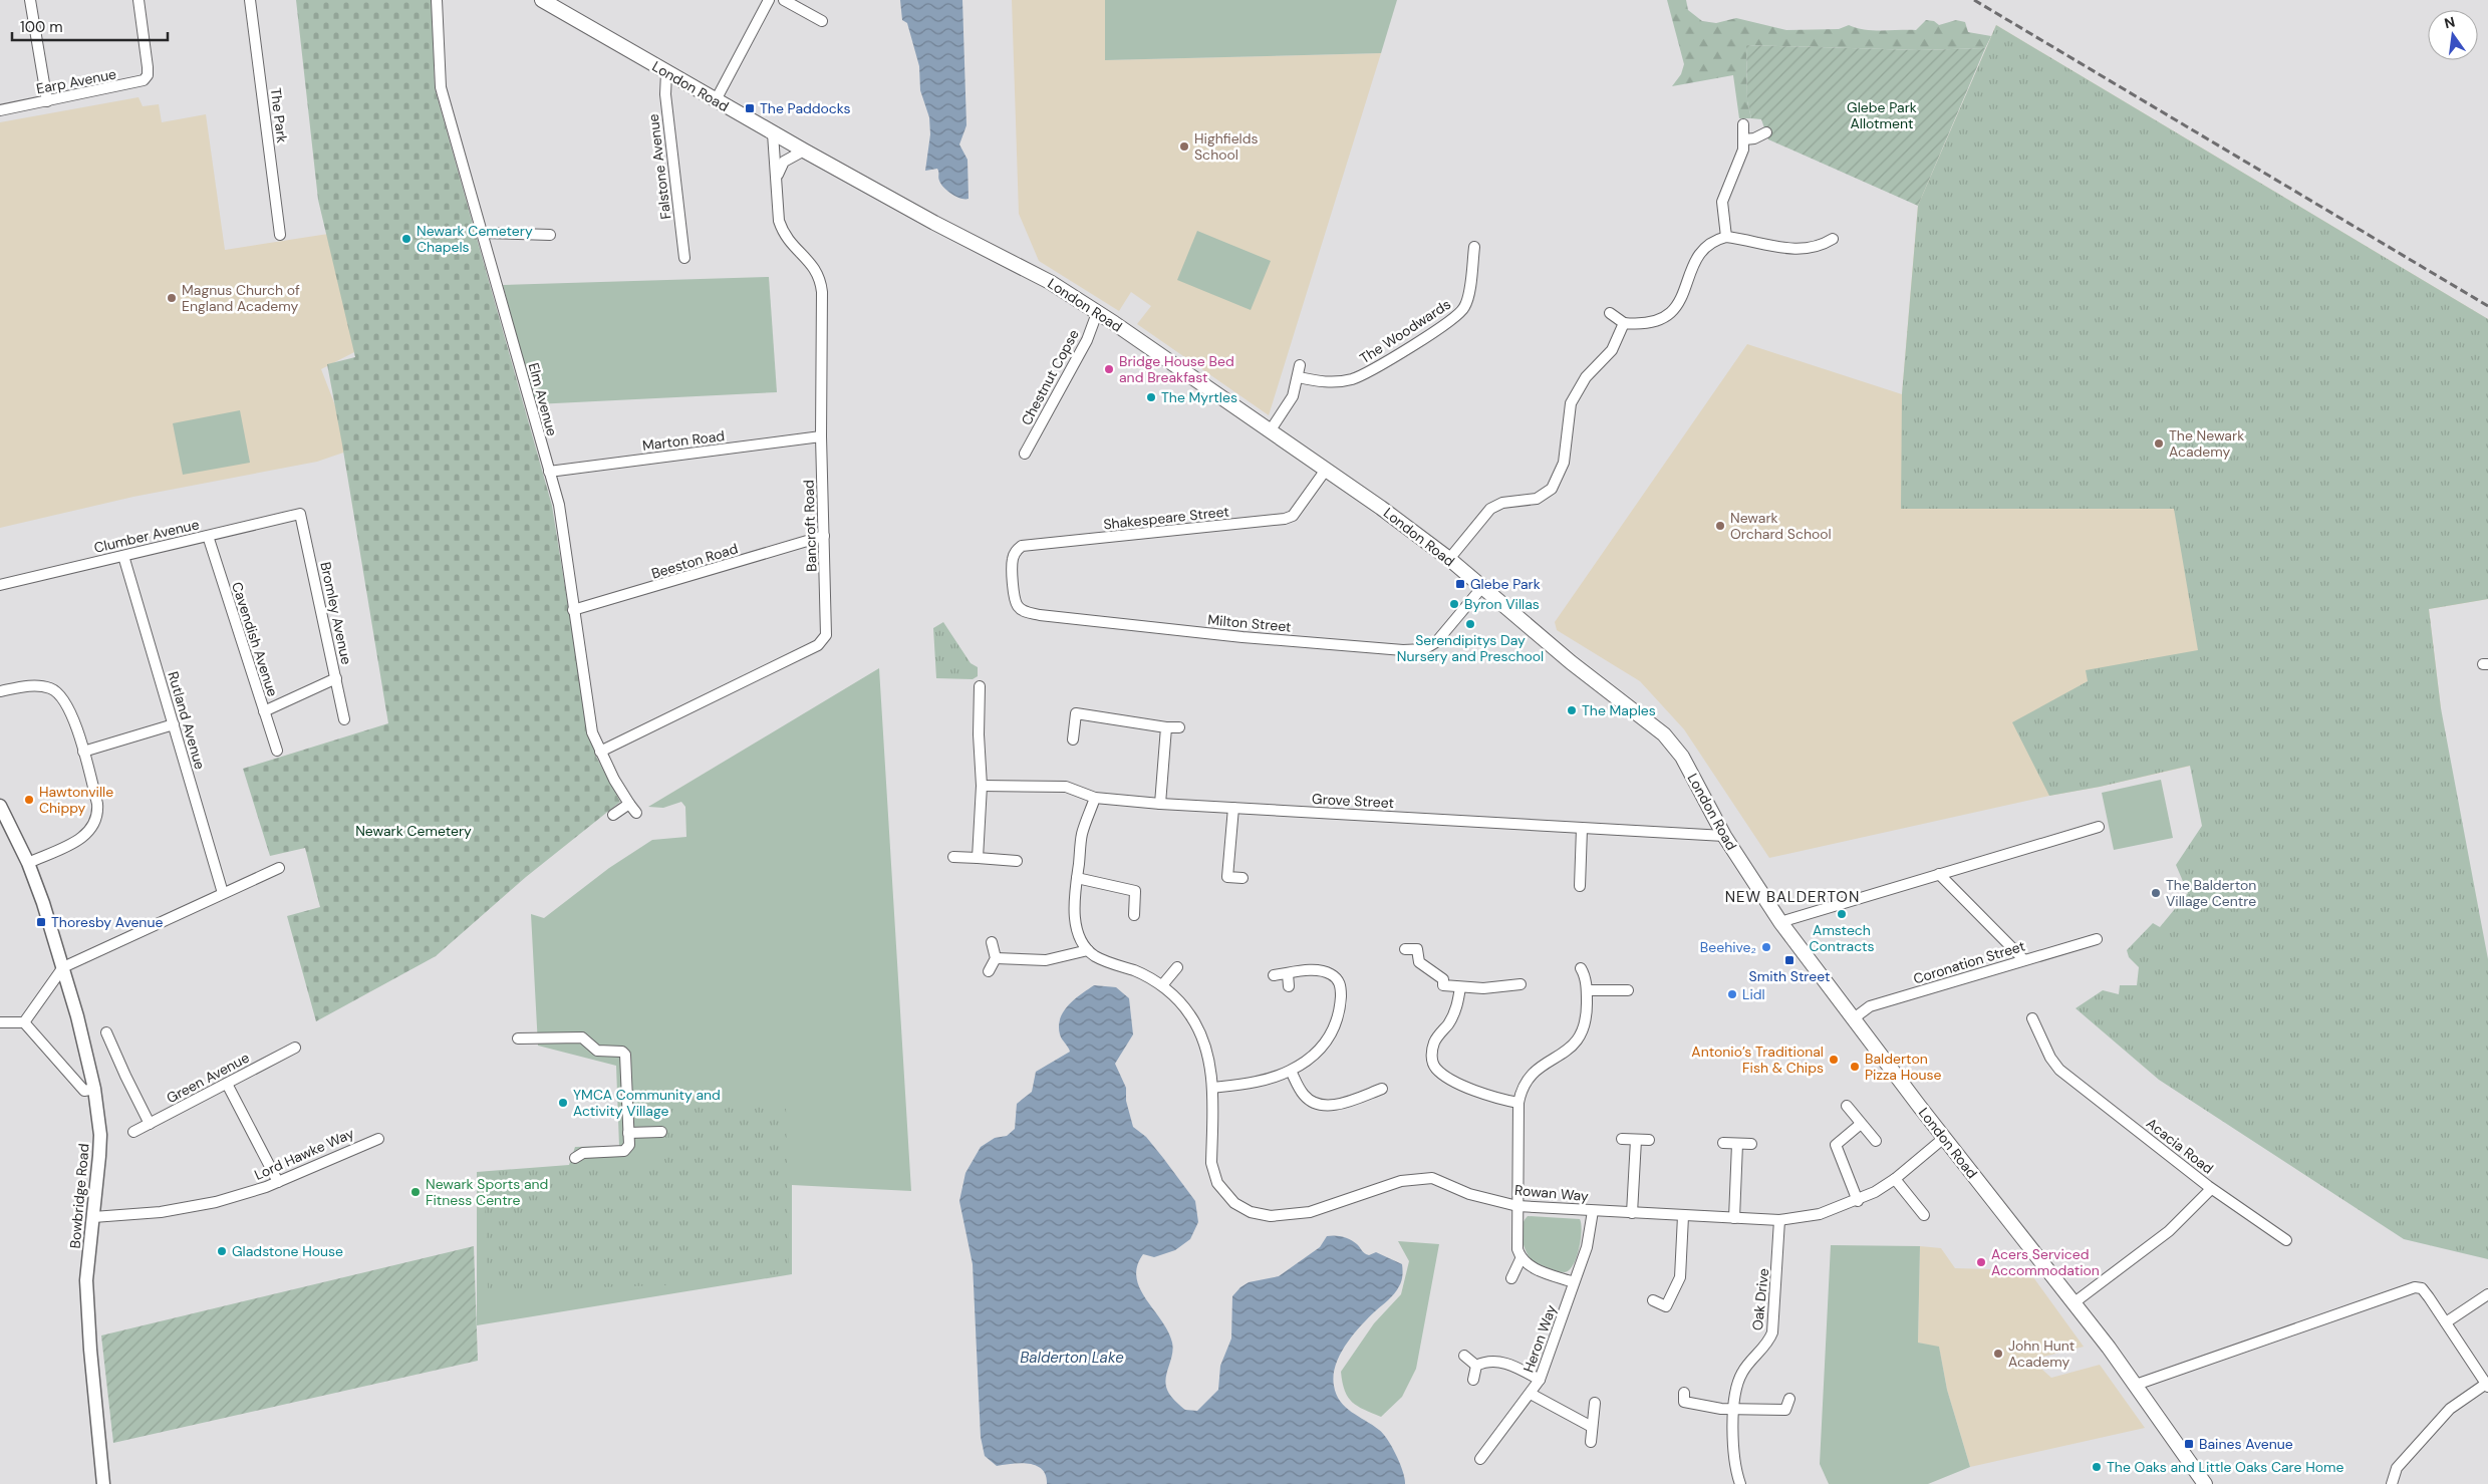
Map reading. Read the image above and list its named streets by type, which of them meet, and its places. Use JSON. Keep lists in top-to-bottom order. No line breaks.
{"streets":{"main road":["London Road"],"street":["Earp Avenue","The Park","Falstone Avenue","The Woodwards","Chestnut Copse","Elm Avenue","Marton Road","Shakespeare Street","Bancroft Road","Clumber Avenue","Beeston Road","Bromley Avenue","Milton Street","Cavendish Avenue","Rutland Avenue","Grove Street","Coronation Street","Green Avenue","Acacia Road","Lord Hawke Way","Rowan Way","Bowbridge Road","Oak Drive","Heron Way"]},"crossings":[["London Road","Falstone Avenue"],["London Road","Chestnut Copse"],["London Road","Shakespeare Street"],["London Road","Bancroft Road"],["London Road","Milton Street"],["London Road","Grove Street"],["London Road","Coronation Street"],["London Road","Rowan Way"],["Elm Avenue","Marton Road"],["Elm Avenue","Bancroft Road"],["Elm Avenue","Beeston Road"],["Marton Road","Bancroft Road"],["Shakespeare Street","Milton Street"],["Bancroft Road","Beeston Road"],["Clumber Avenue","Bromley Avenue"],["Clumber Avenue","Cavendish Avenue"],["Clumber Avenue","Rutland Avenue"],["Lord Hawke Way","Bowbridge Road"],["Rowan Way","Oak Drive"],["Rowan Way","Heron Way"]],"districts":["NEW BALDERTON"],"water":["Balderton Lake"],"parks":["Glebe Park Allotment","Newark Cemetery"],"places":{"transit":["The Paddocks","Glebe Park","Thoresby Avenue","Smith Street","Baines Avenue"],"other":["Highfields School","Newark Cemetery Chapels","Magnus Church of England Academy","Bridge House Bed and Breakfast","The Myrtles","The Newark Academy","Newark Orchard School","Byron Villas","Serendipitys Day Nursery and Preschool","The Maples","Hawtonville Chippy","The Balderton Village Centre","Amstech Contracts","Beehive₂","Lidl","Antonio’s Traditional Fish & Chips","Balderton Pizza House","YMCA Community and Activity Village","Newark Sports and Fitness Centre","Gladstone House","Acers Serviced Accommodation","John Hunt Academy","The Oaks and Little Oaks Care Home"]},"scale_bar":"100 m","north":"top"}
